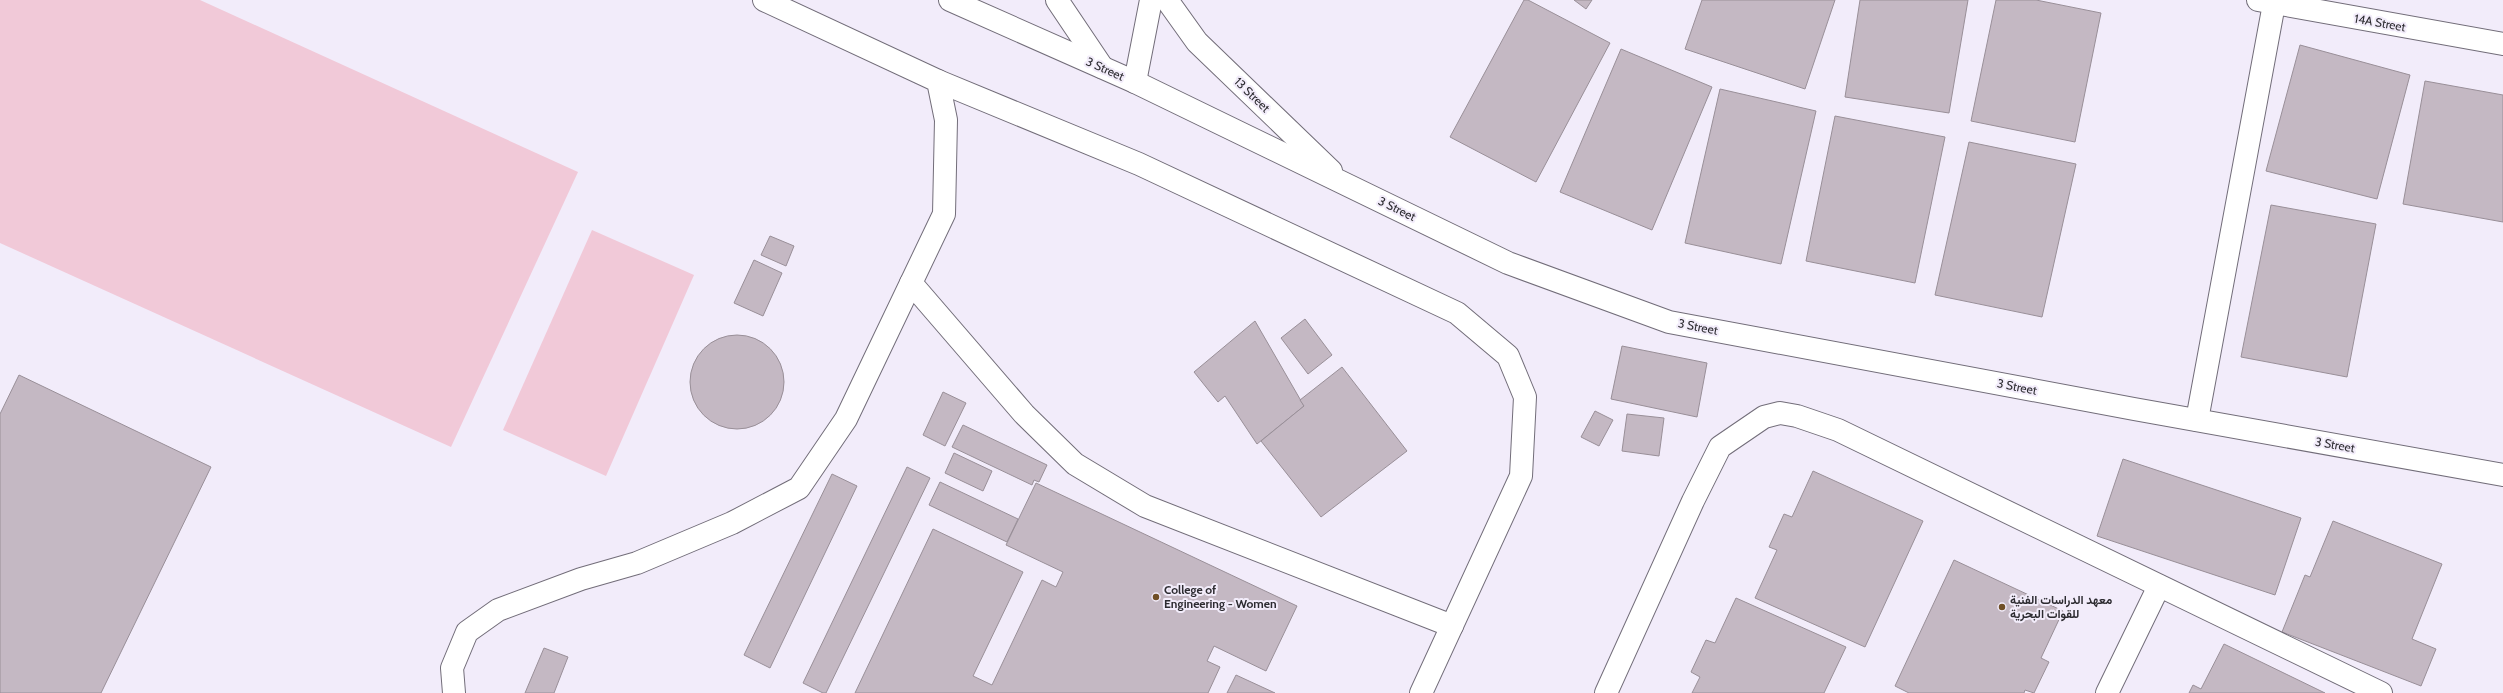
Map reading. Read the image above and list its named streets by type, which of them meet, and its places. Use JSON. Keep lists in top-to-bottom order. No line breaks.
{"streets":{"street":["14A Street","3 Street","13 Street"]},"crossings":[["3 Street","13 Street"]],"places":["College of Engineering - Women","معهد الدراسات الفنية للقوات البحرية"]}
